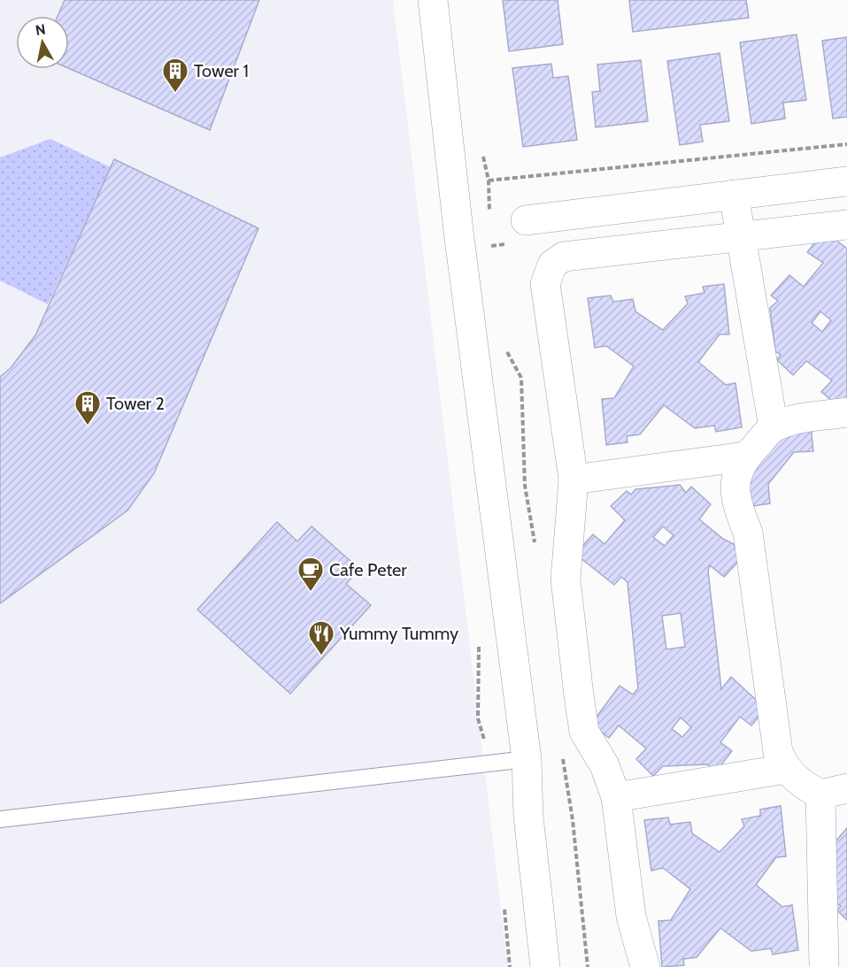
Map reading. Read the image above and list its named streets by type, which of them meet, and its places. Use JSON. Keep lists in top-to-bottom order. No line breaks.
{"places":{"building":["Tower 1","Tower 2"],"cafe":["Cafe Peter"],"restaurant":["Yummy Tummy"]},"north":"top"}
